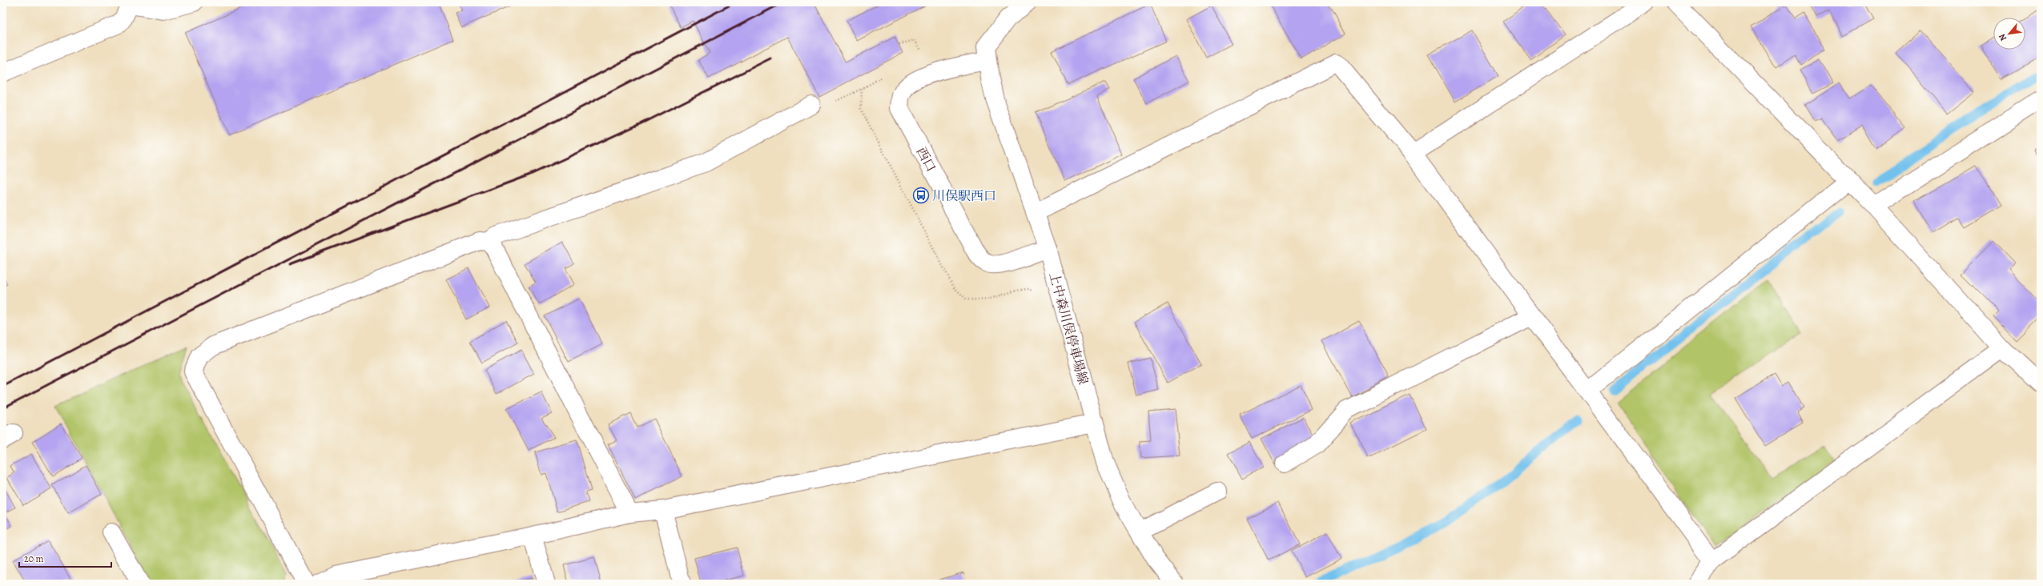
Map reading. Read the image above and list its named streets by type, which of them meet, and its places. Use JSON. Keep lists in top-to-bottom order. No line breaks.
{"streets":{"street":["西口","上中森川俣停車場線"]},"crossings":[["西口","上中森川俣停車場線"]],"places":{"bus stop":["川俣駅西口"]},"scale_bar":"20 m","north":"bottom left"}
